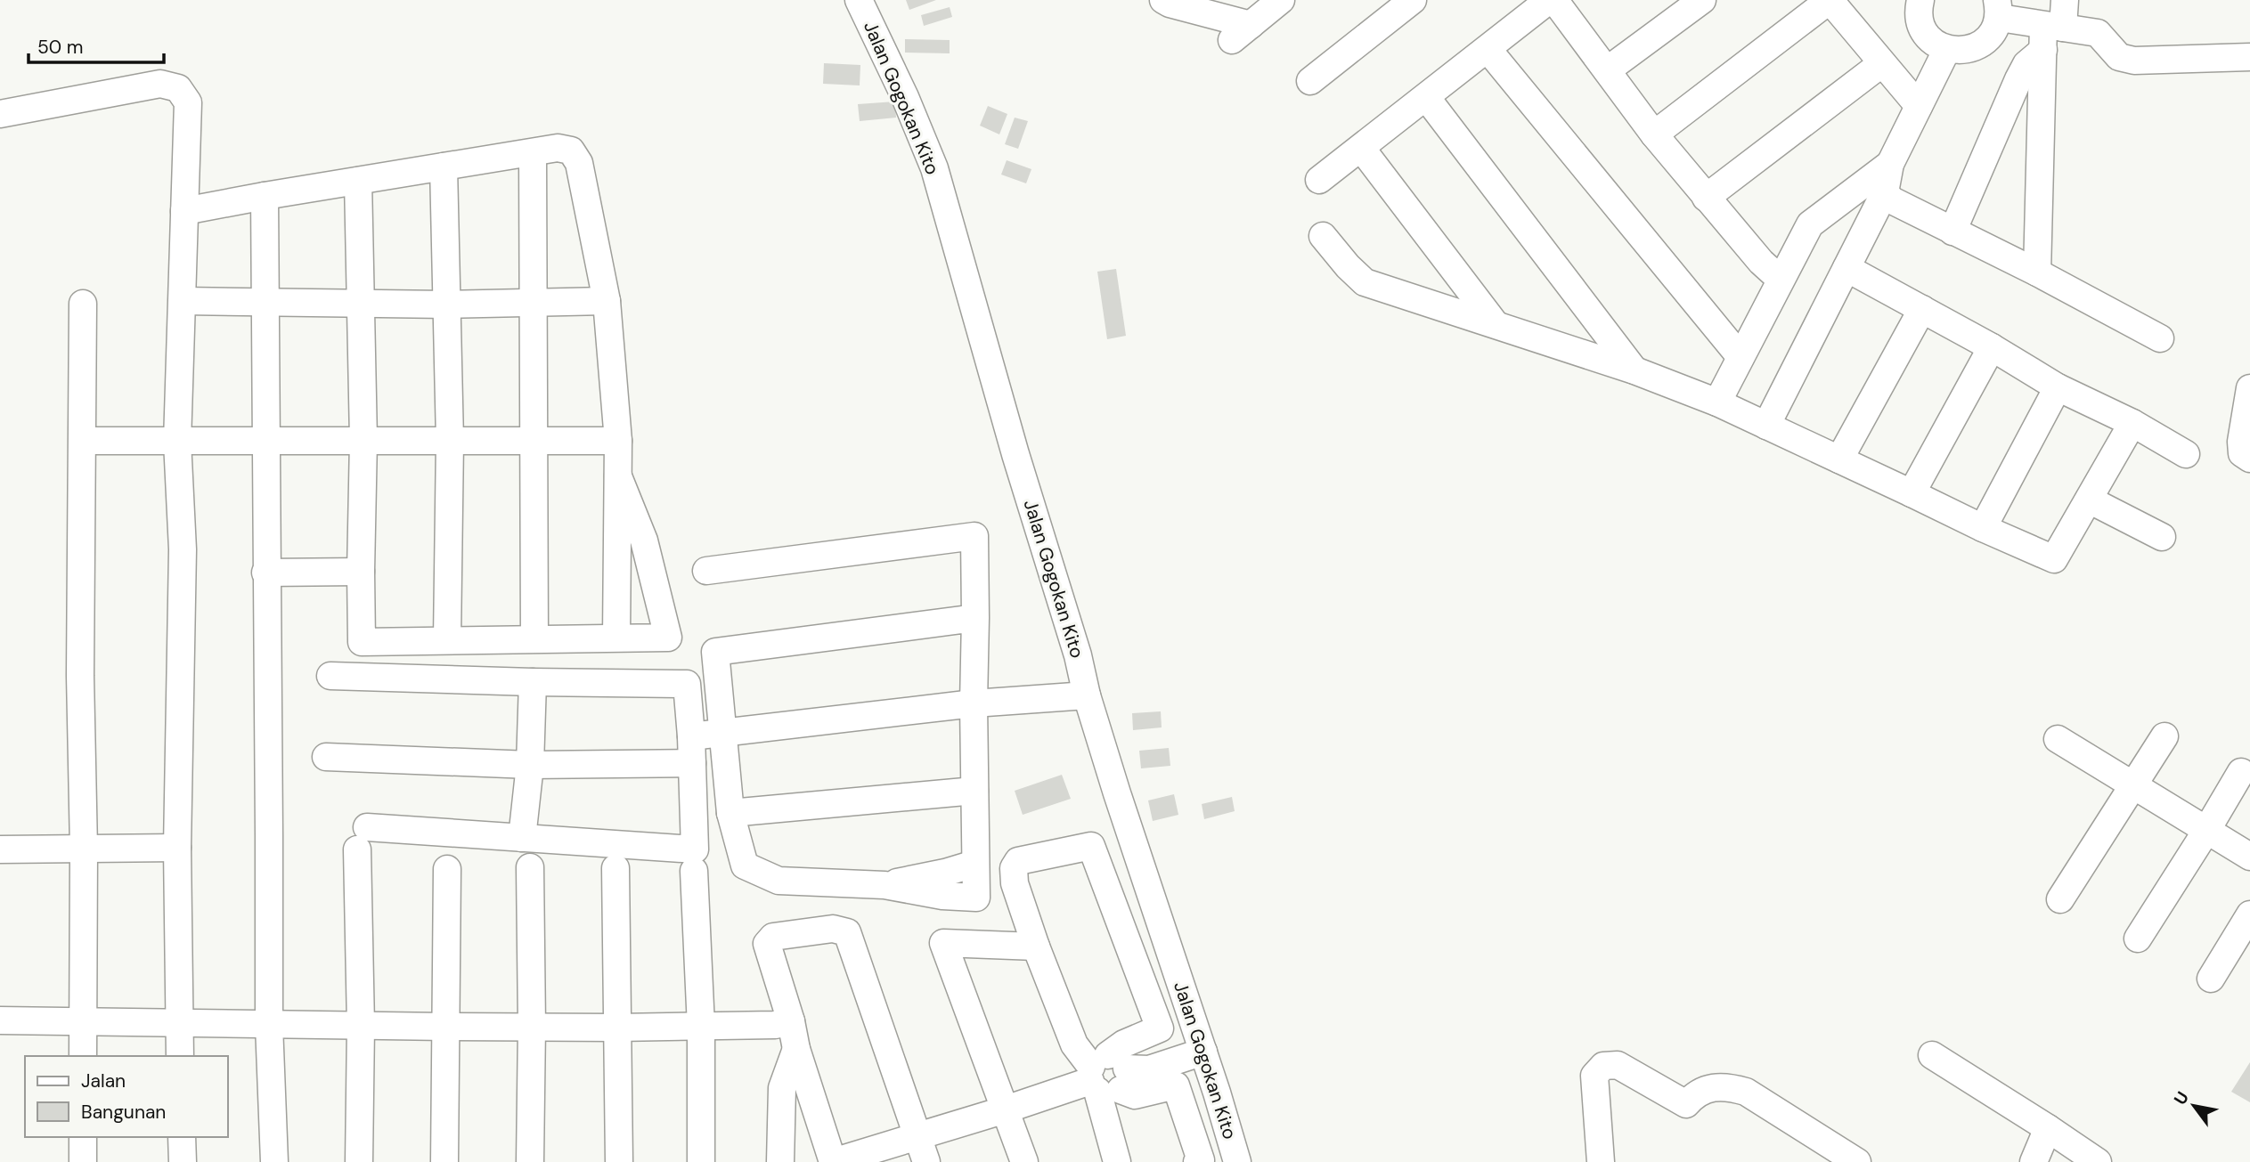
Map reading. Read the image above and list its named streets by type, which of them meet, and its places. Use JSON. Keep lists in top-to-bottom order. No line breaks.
{"streets":{"street":["Jalan Gogokan Kito"]},"legend":["Jalan","Bangunan"],"scale_bar":"50 m","north":"top left"}
